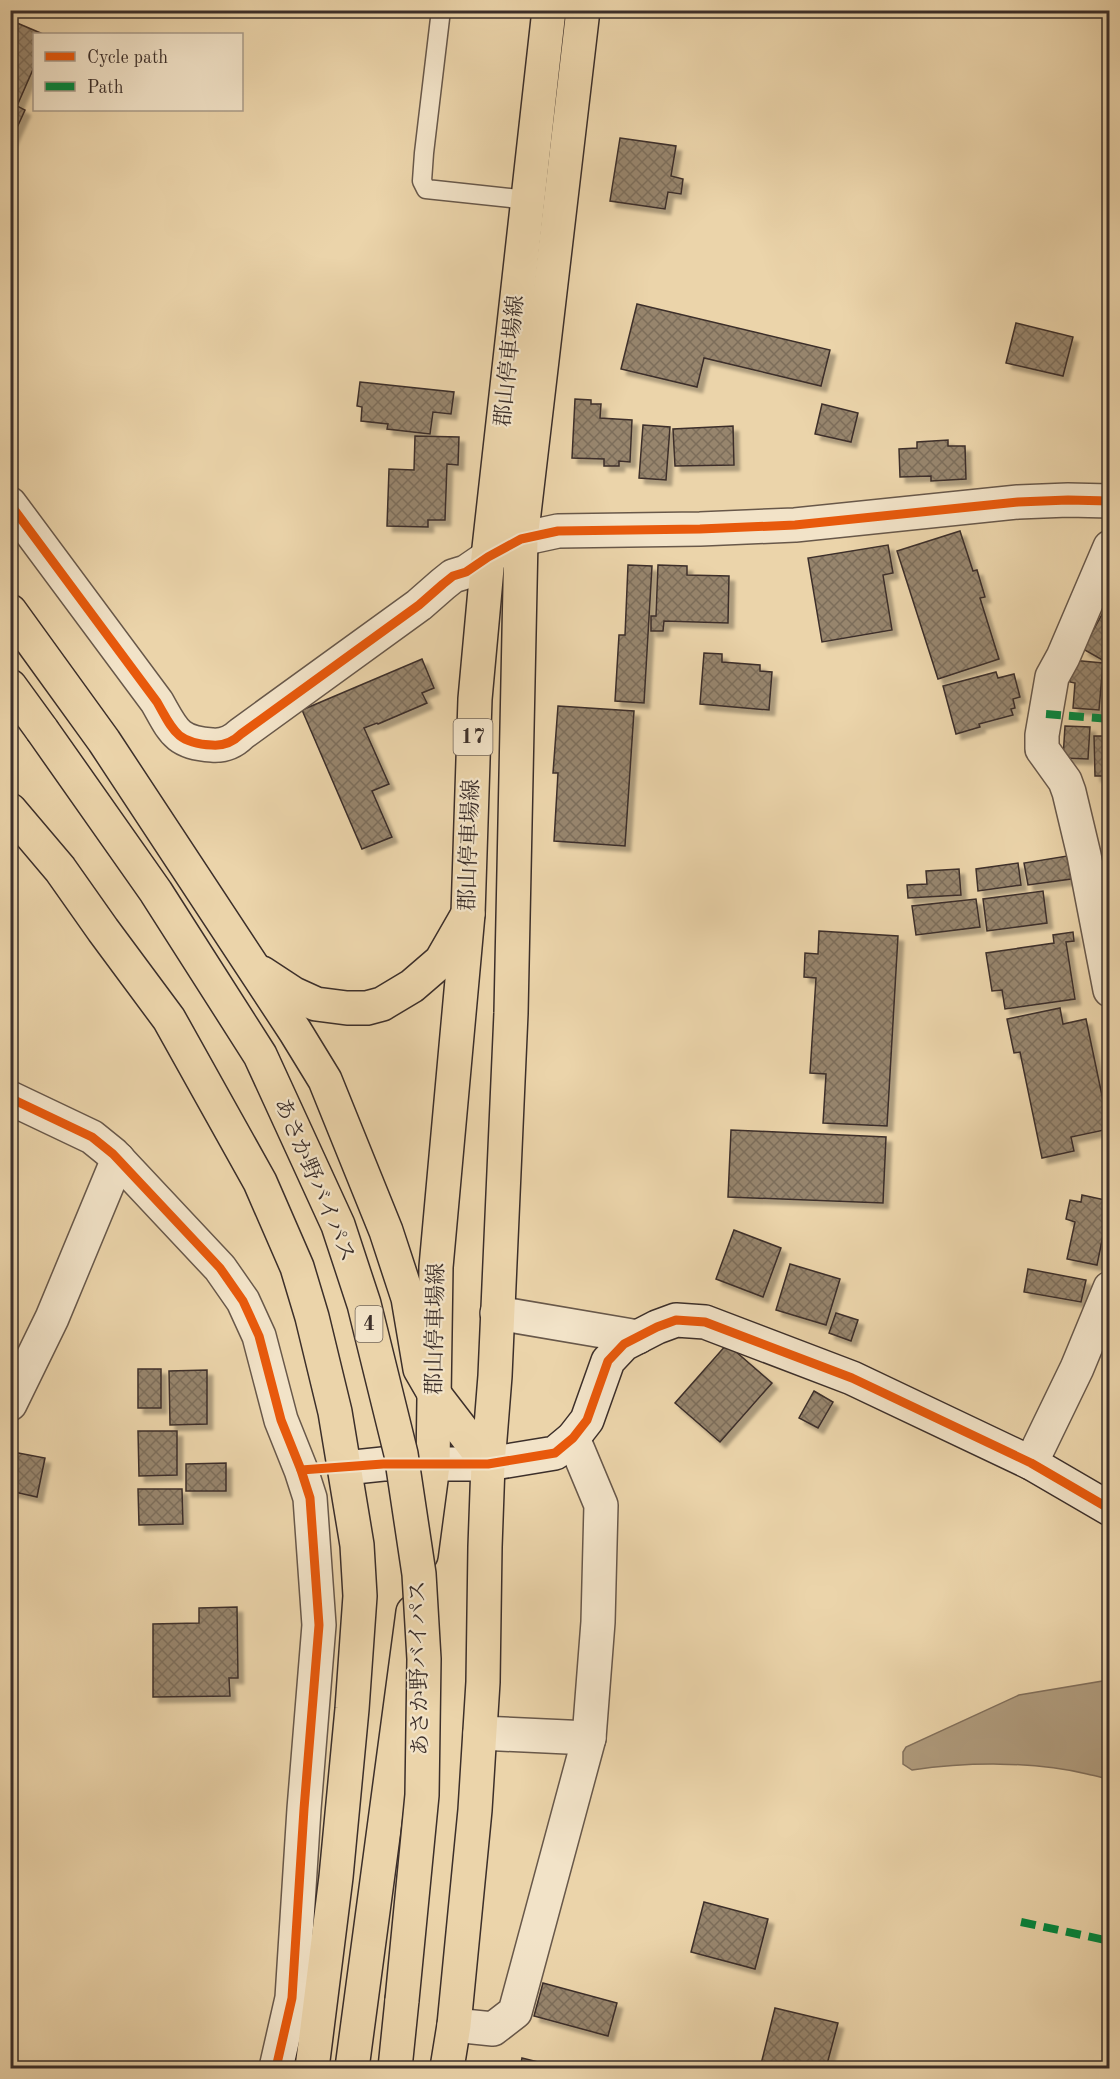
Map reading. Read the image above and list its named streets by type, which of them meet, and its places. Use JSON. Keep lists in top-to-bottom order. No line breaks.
{"streets":{"main road":["郡山停車場線","17","あさか野バイパス","4"]},"legend":["Cycle path","Path"]}
